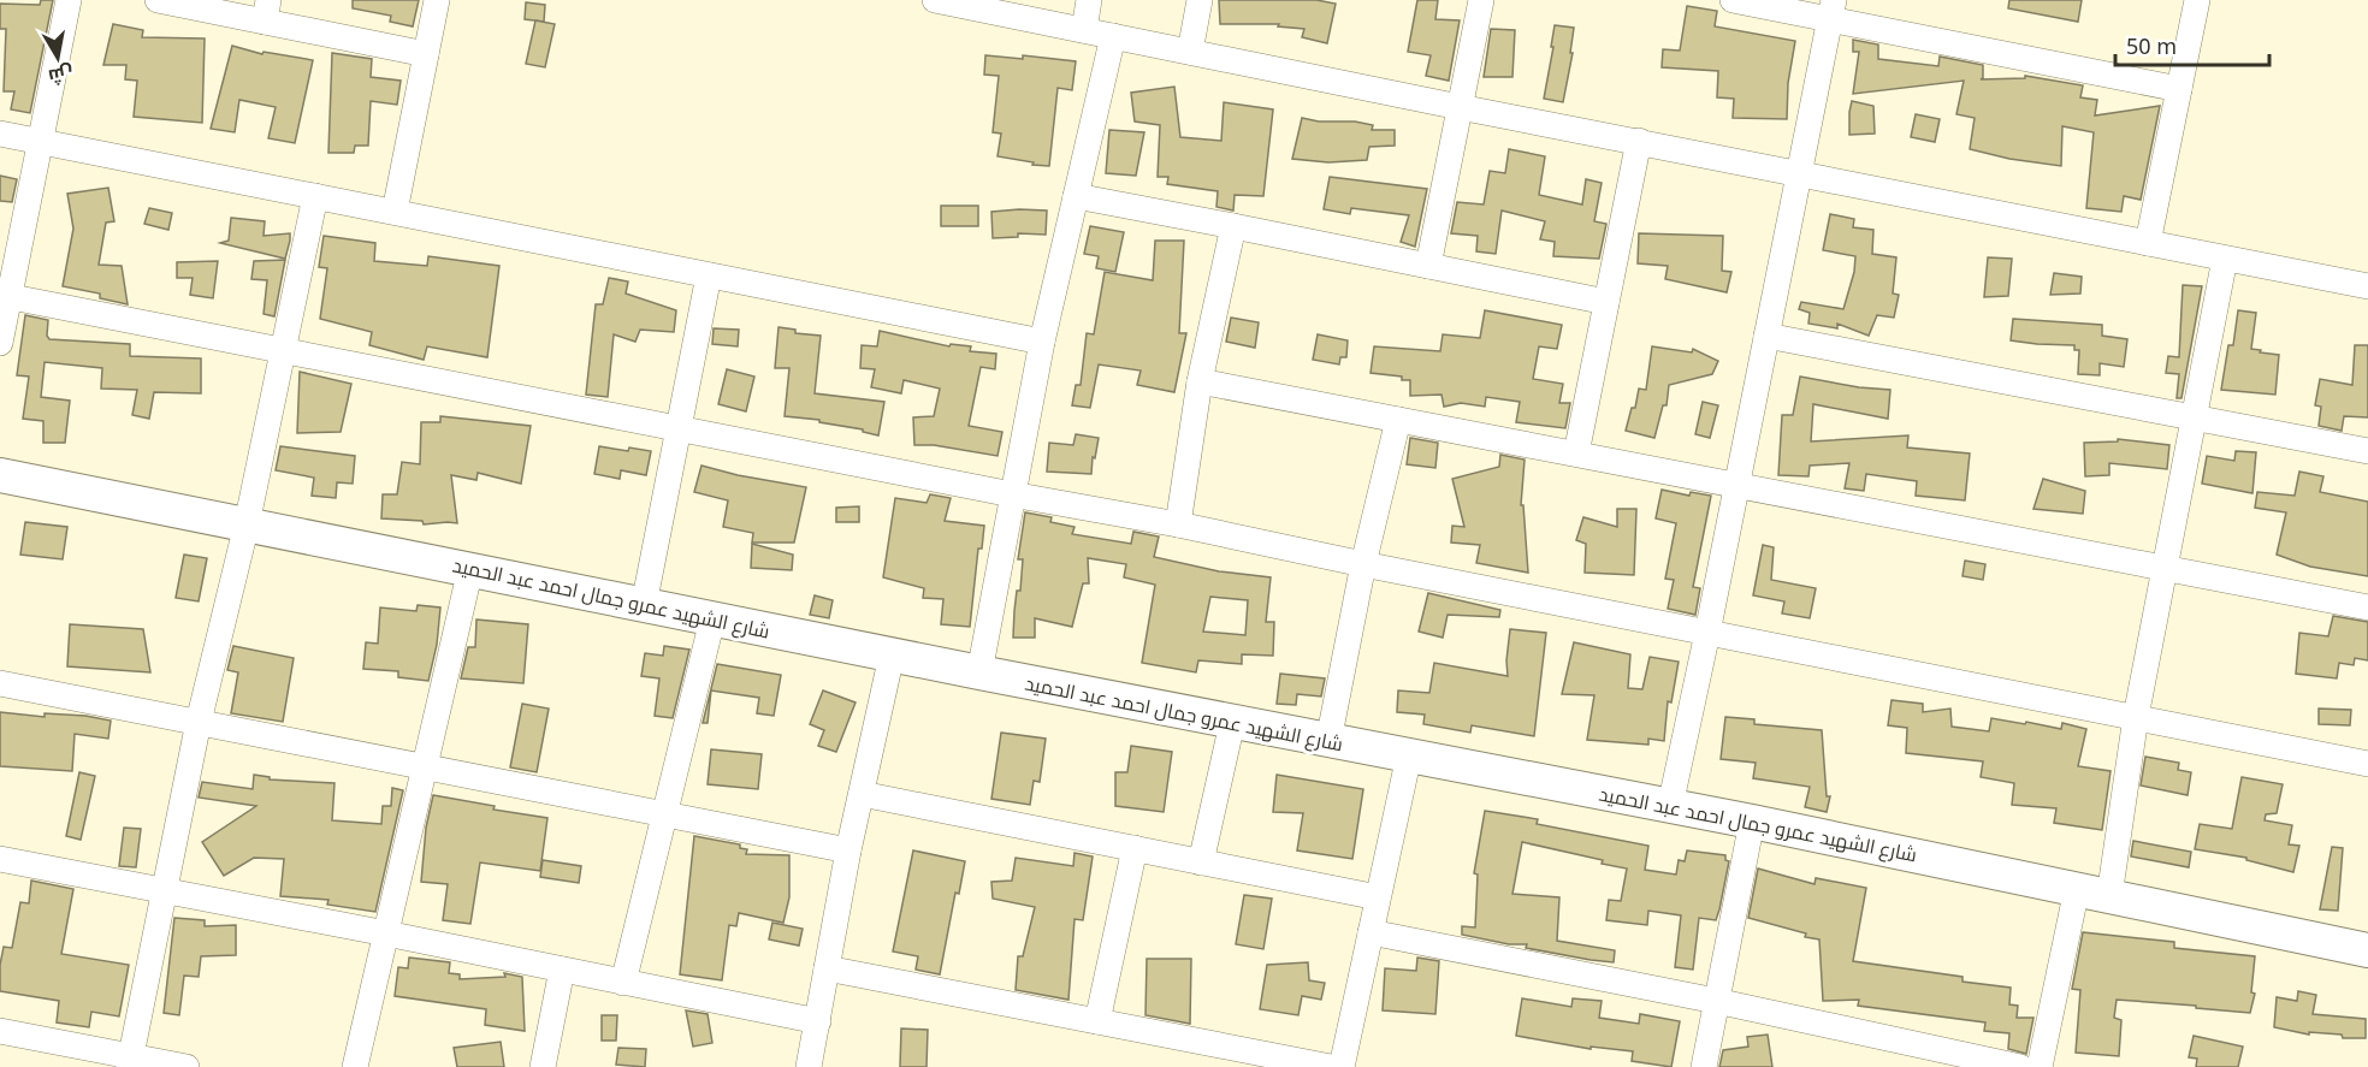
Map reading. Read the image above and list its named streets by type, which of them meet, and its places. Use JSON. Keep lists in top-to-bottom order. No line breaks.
{"streets":{"street":["شارع الشهيد عمرو جمال احمد عبد الحميد"]},"scale_bar":"50 m","north":"bottom"}
